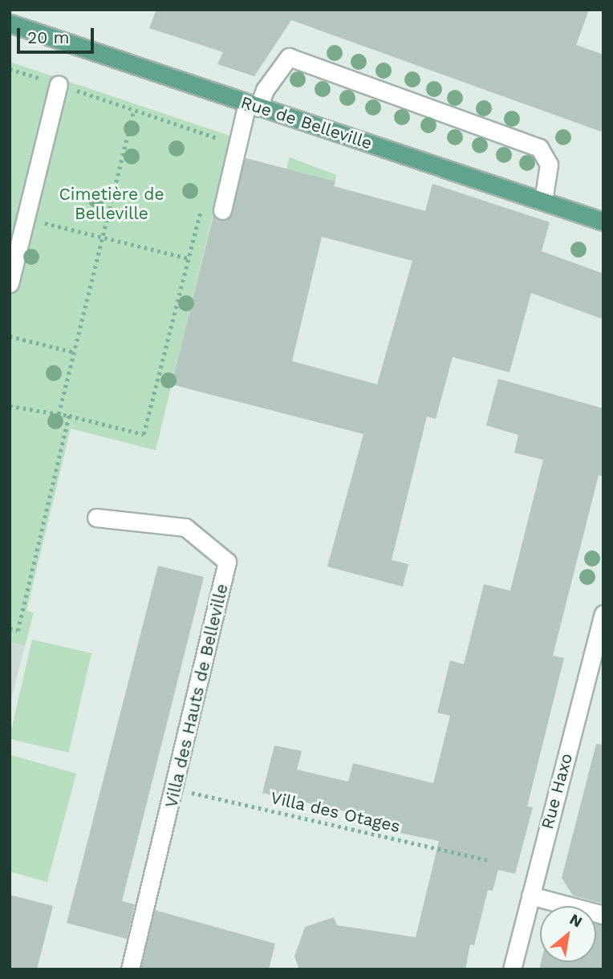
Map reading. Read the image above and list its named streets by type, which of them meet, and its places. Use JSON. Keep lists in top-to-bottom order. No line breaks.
{"streets":{"main road":["Rue de Belleville"],"street":["Villa des Hauts de Belleville","Rue Haxo"],"path":["Villa des Otages"]},"crossings":[["Villa des Hauts de Belleville","Villa des Otages"]],"parks":["Cimetière de Belleville"],"scale_bar":"20 m","north":"top right"}
